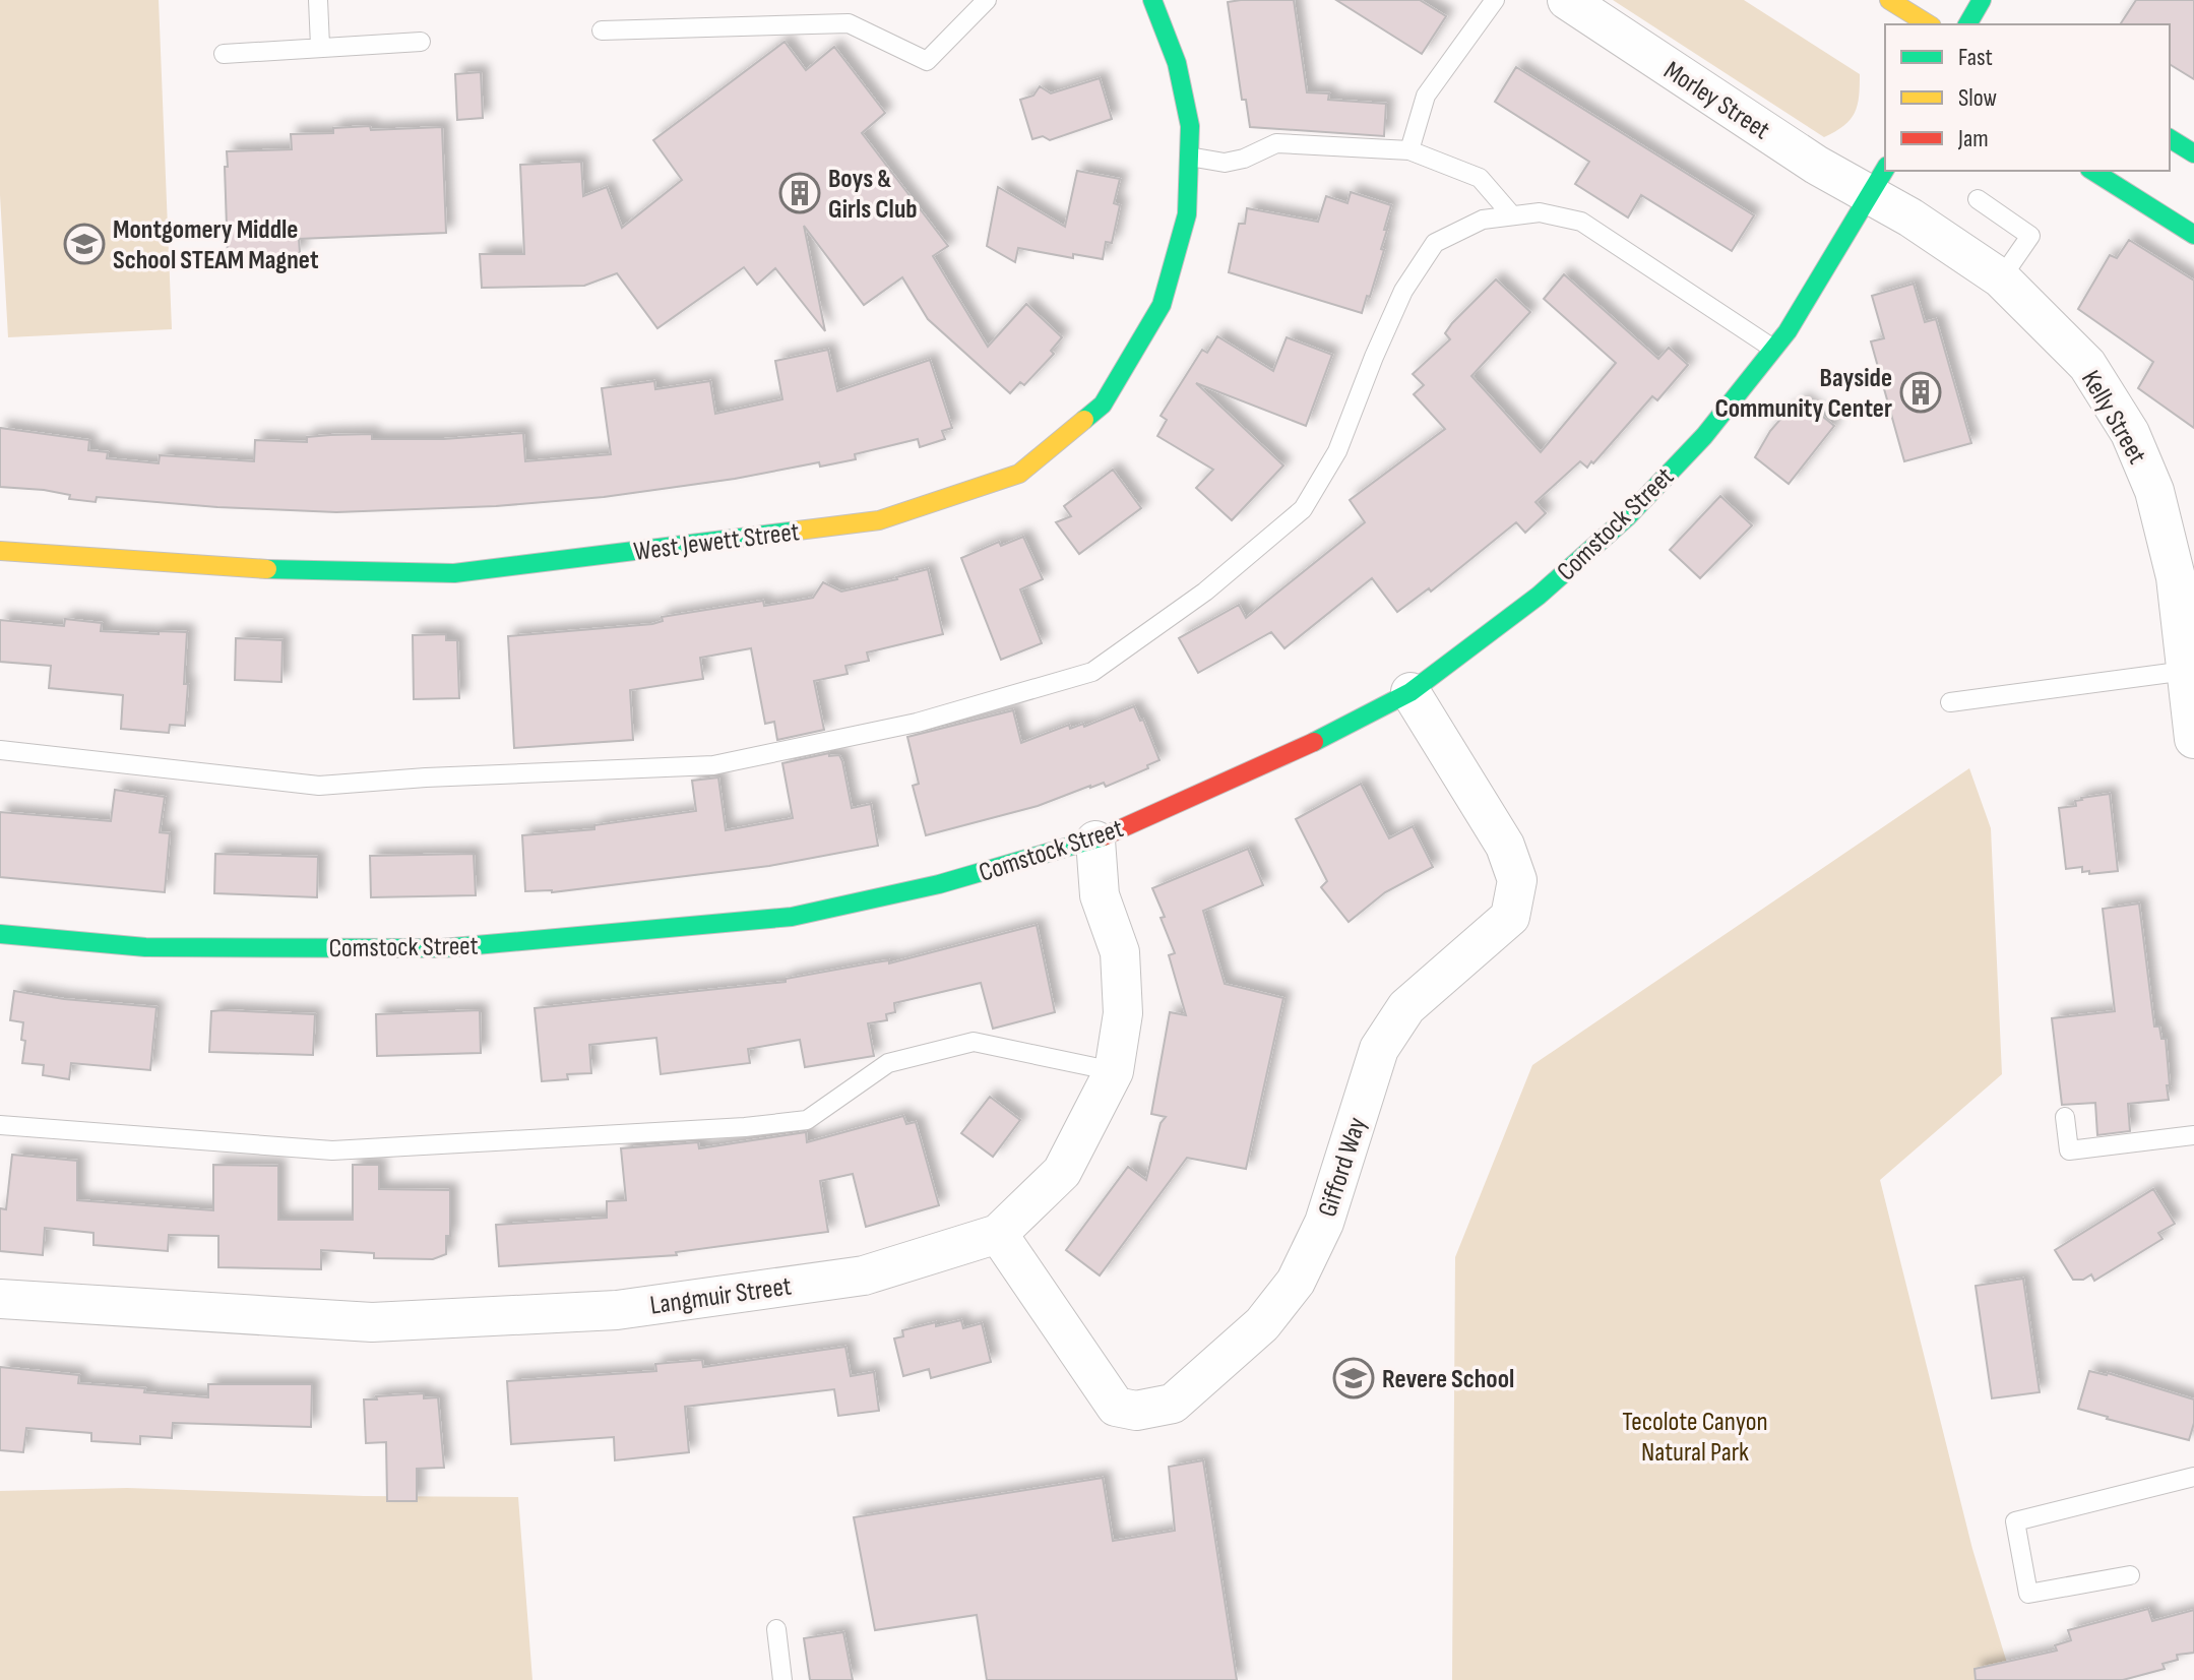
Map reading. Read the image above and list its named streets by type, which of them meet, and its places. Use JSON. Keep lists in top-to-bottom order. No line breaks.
{"streets":{"street":["Morley Street","Kelly Street","Comstock Street","West Jewett Street","Gifford Way","Langmuir Street"]},"crossings":[["Morley Street","Kelly Street"],["Morley Street","Comstock Street"],["Kelly Street","Comstock Street"],["Comstock Street","Gifford Way"],["Comstock Street","Langmuir Street"],["Gifford Way","Langmuir Street"]],"parks":["Tecolote Canyon Natural Park"],"places":{"building":["Boys & Girls Club","Bayside Community Center"],"school or university":["Montgomery Middle School STEAM Magnet","Revere School"]},"legend":["Fast","Slow","Jam"]}
